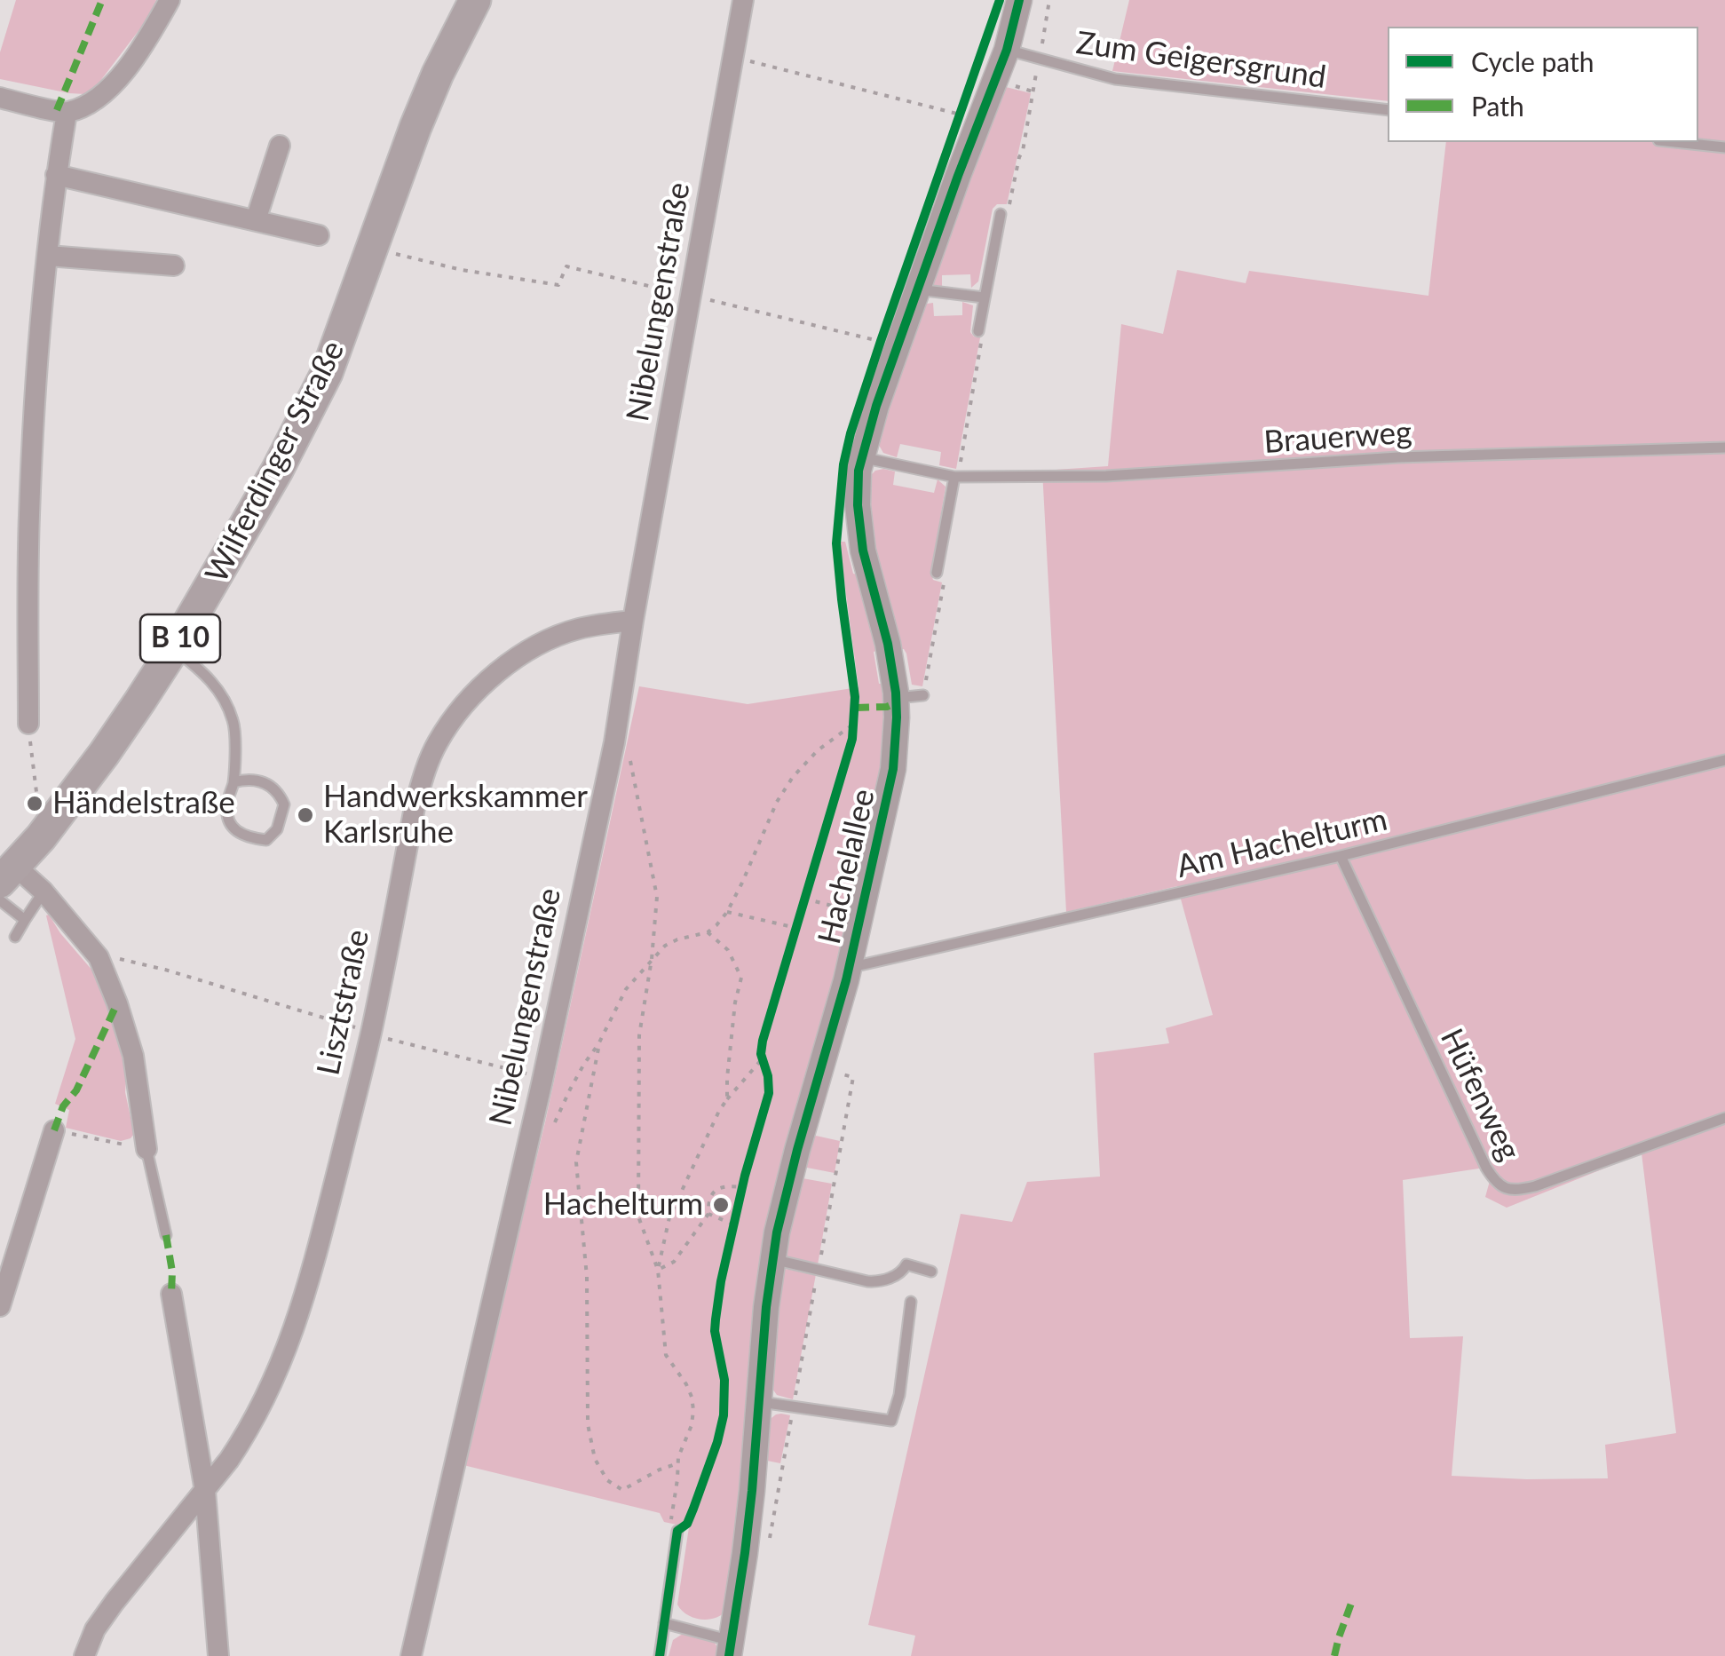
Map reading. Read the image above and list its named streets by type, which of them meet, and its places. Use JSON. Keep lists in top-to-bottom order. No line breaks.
{"streets":{"main road":["Wilferdinger Straße","B 10"],"street":["Nibelungenstraße","Hachelallee","Lisztstraße"],"lane":["Zum Geigersgrund","Brauerweg","Am Hachelturm","Hüfenweg"]},"crossings":[["Zum Geigersgrund","Hachelallee"],["Nibelungenstraße","Lisztstraße"],["Am Hachelturm","Hachelallee"],["Am Hachelturm","Hüfenweg"]],"places":["Händelstraße","Handwerkskammer Karlsruhe","Hachelturm"],"legend":["Cycle path","Path"]}
